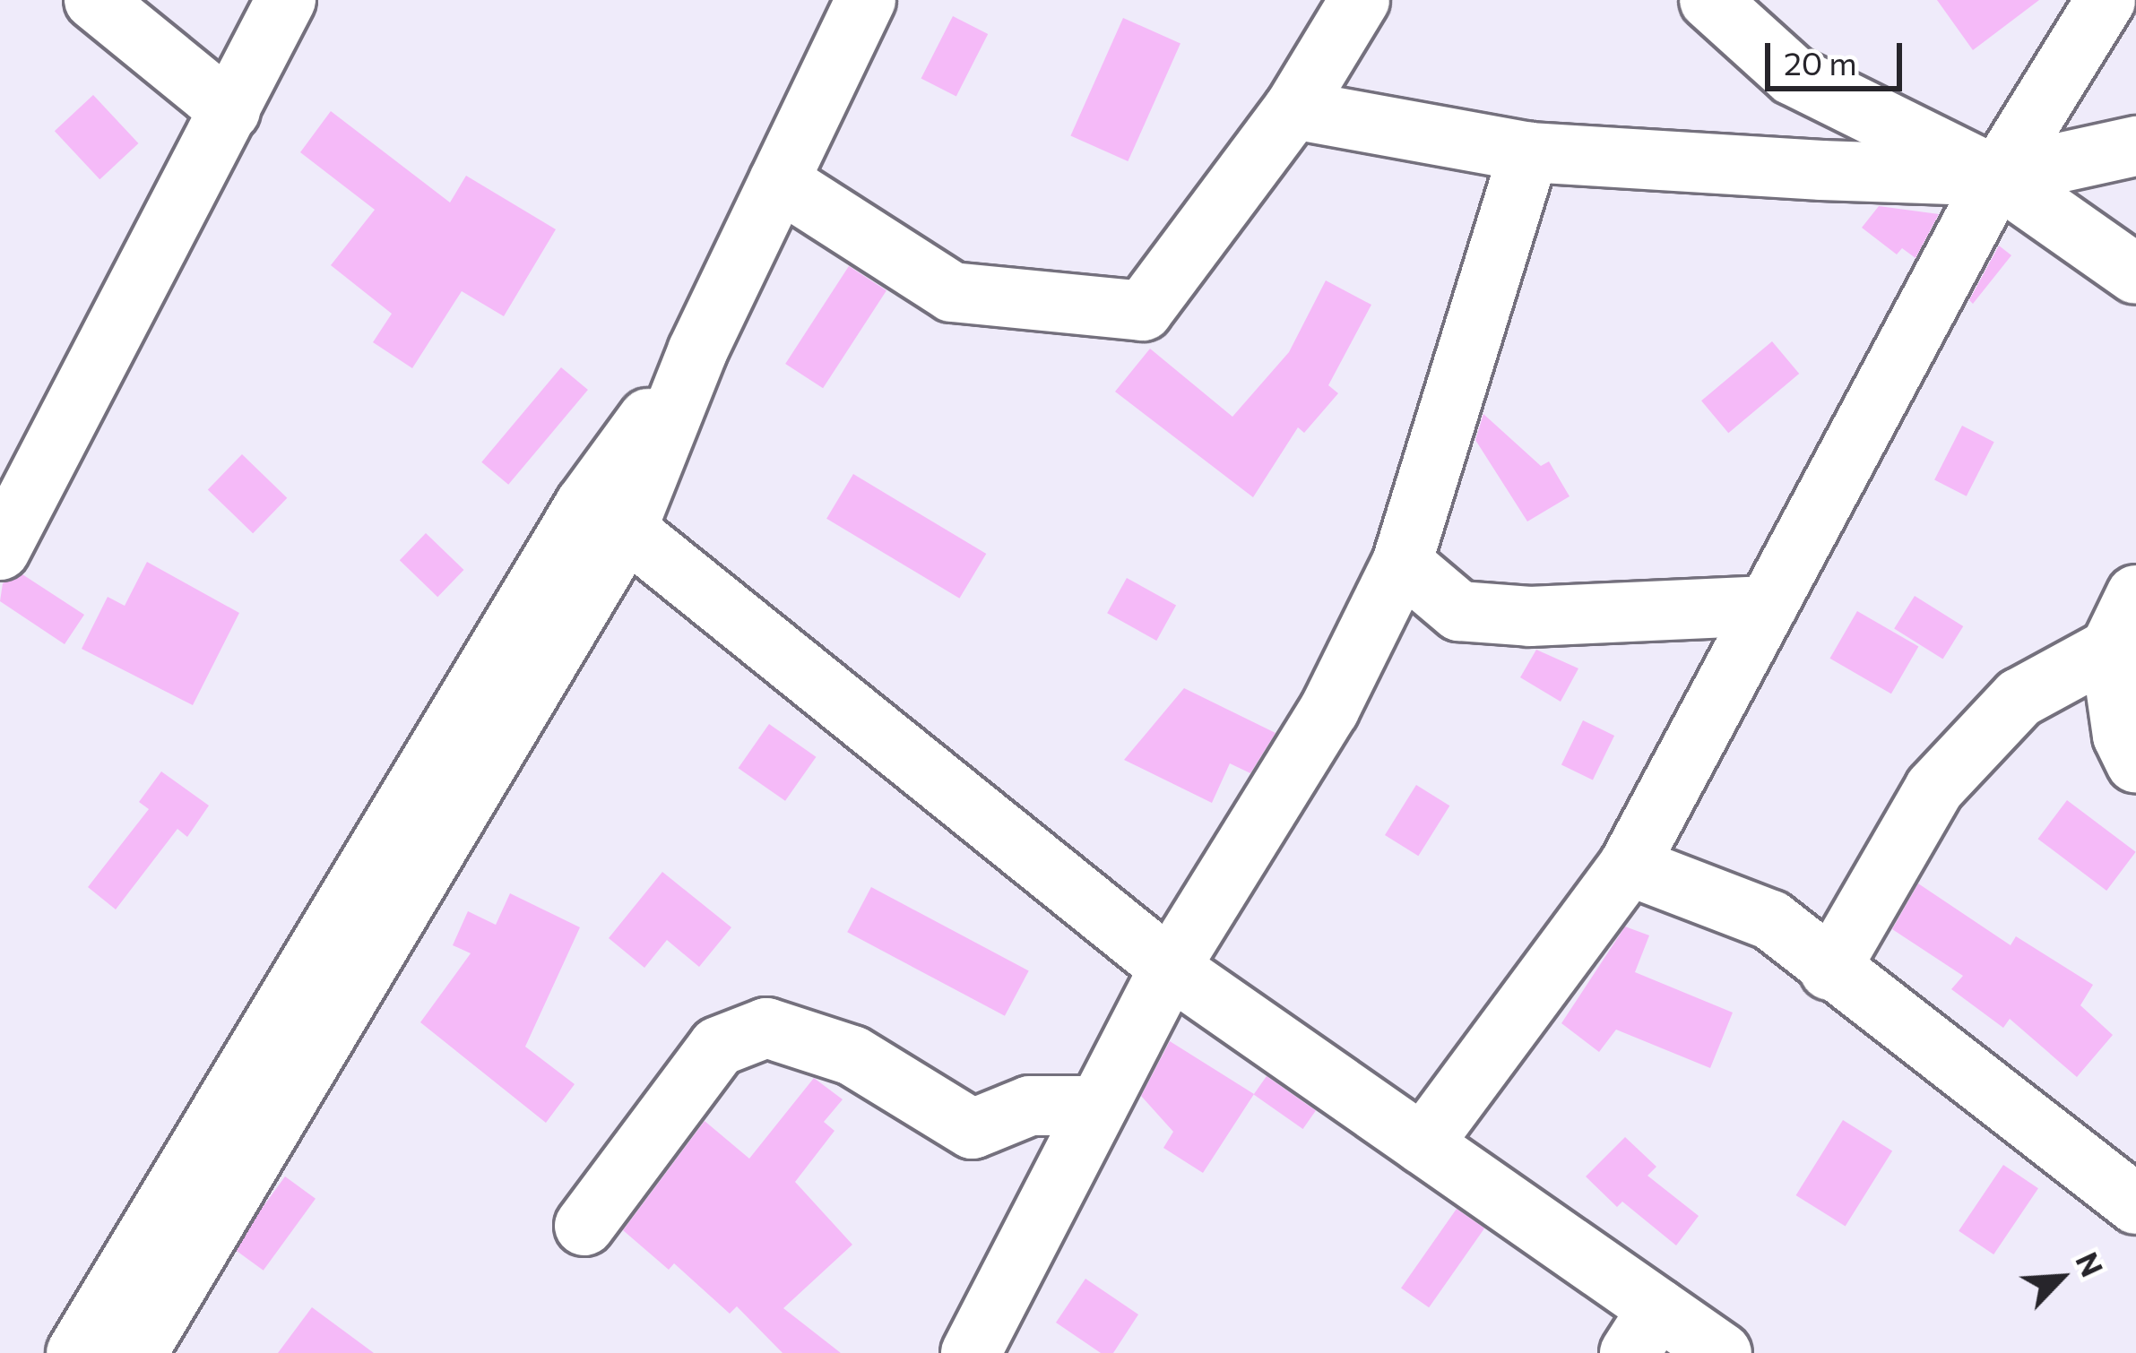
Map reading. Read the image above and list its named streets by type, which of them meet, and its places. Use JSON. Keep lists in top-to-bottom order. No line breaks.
{"scale_bar":"20 m","north":"top right"}
